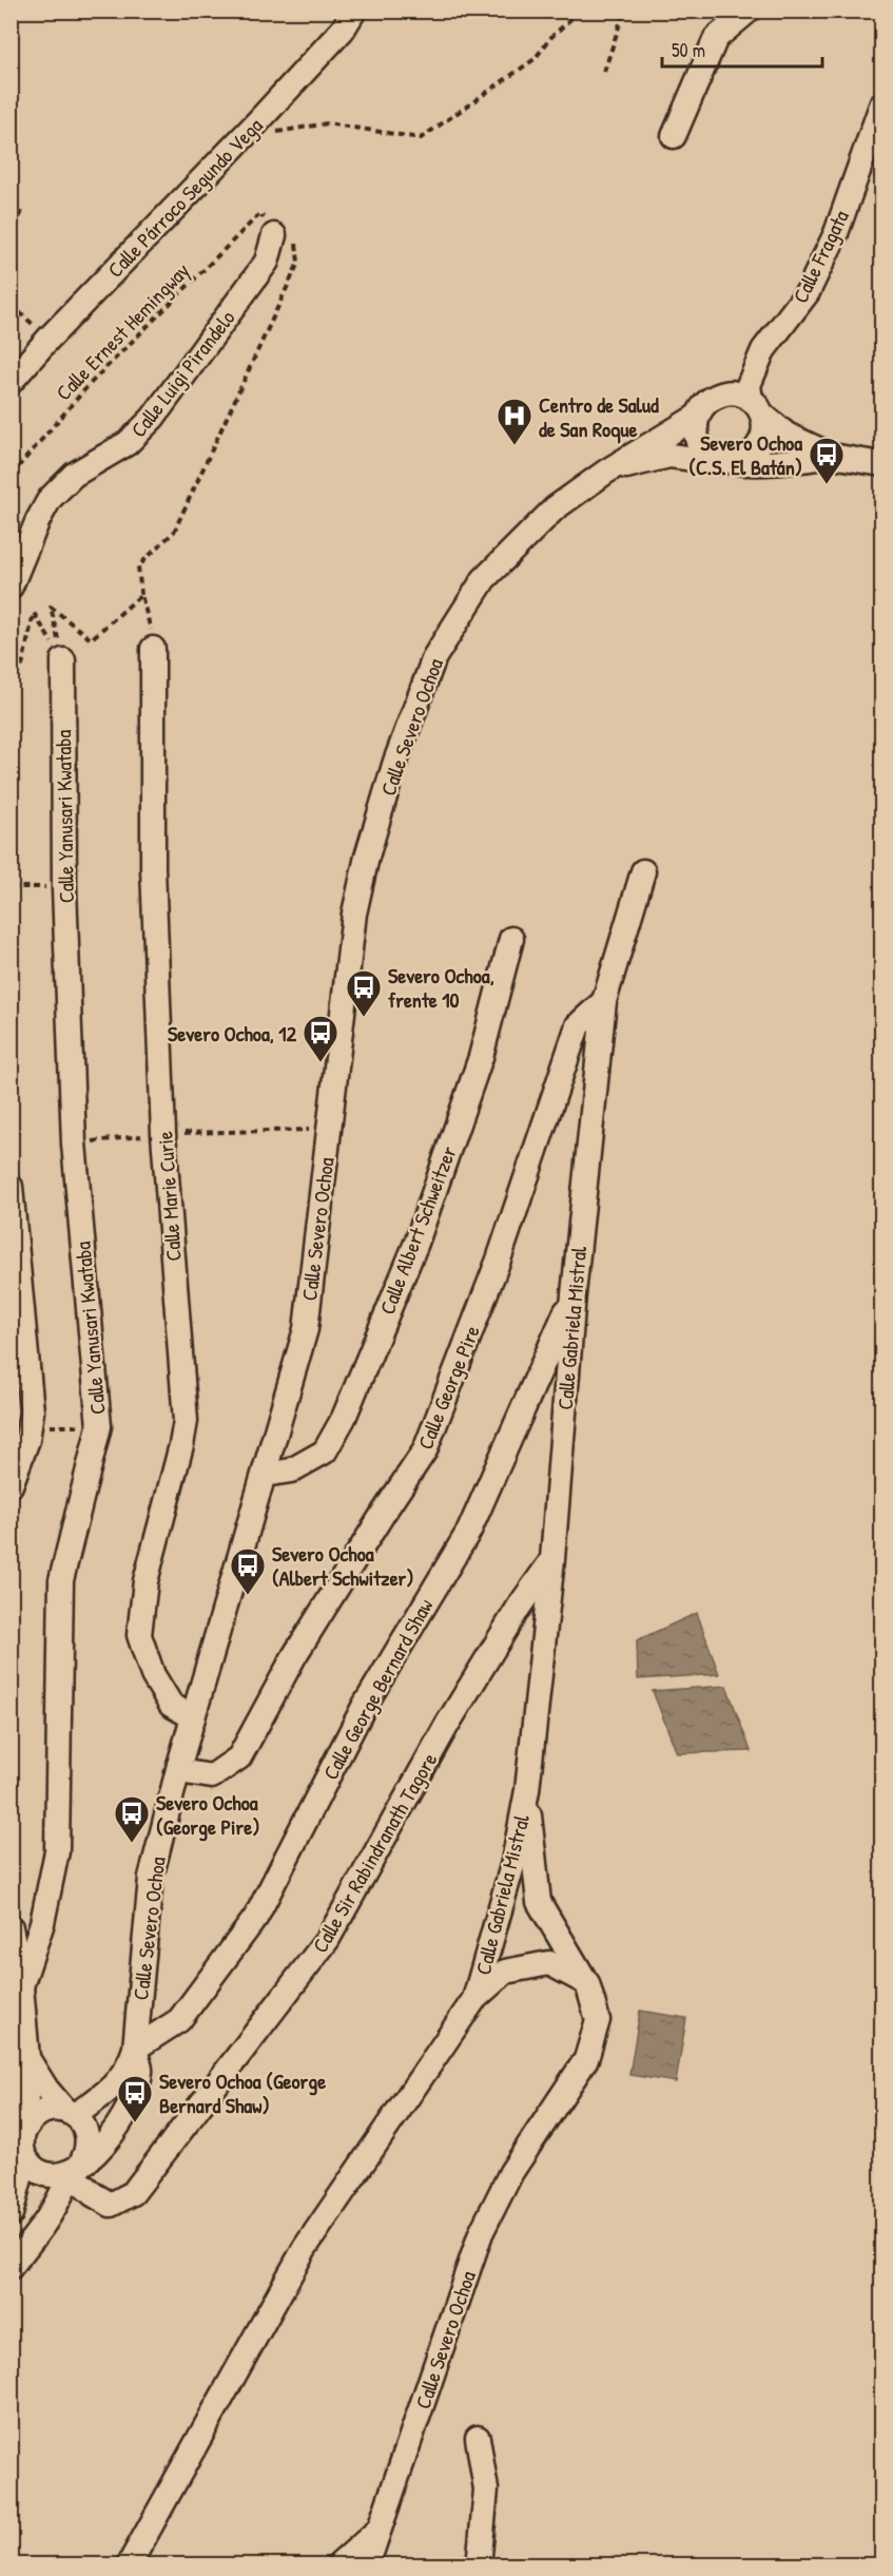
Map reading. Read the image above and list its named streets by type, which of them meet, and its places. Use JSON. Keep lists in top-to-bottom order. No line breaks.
{"streets":{"street":["Calle Párroco Segundo Vega","Calle Fragata","Calle Luigi Pirandelo","Calle Severo Ochoa","Calle Yanusari Kwataba","Calle Marie Curie","Calle Albert Schweitzer","Calle Gabriela Mistral","Calle George Pire","Calle George Bernard Shaw","Calle Sir Rabindranath Tagore"],"path":["Calle Ernest Hemingway"]},"crossings":[["Calle Fragata","Calle Severo Ochoa"],["Calle Ernest Hemingway","Calle Luigi Pirandelo"],["Calle Severo Ochoa","Calle Marie Curie"],["Calle Severo Ochoa","Calle Albert Schweitzer"],["Calle Severo Ochoa","Calle Gabriela Mistral"],["Calle Severo Ochoa","Calle George Pire"],["Calle Severo Ochoa","Calle George Bernard Shaw"],["Calle Gabriela Mistral","Calle George Pire"],["Calle Gabriela Mistral","Calle George Bernard Shaw"],["Calle Gabriela Mistral","Calle Sir Rabindranath Tagore"]],"places":{"hospital":["Centro de Salud de San Roque"],"bus stop":["Severo Ochoa (C.S. El Batán)","Severo Ochoa, frente 10","Severo Ochoa, 12","Severo Ochoa (Albert Schwitzer)","Severo Ochoa (George Pire)","Severo Ochoa (George Bernard Shaw)"]},"scale_bar":"50 m"}
